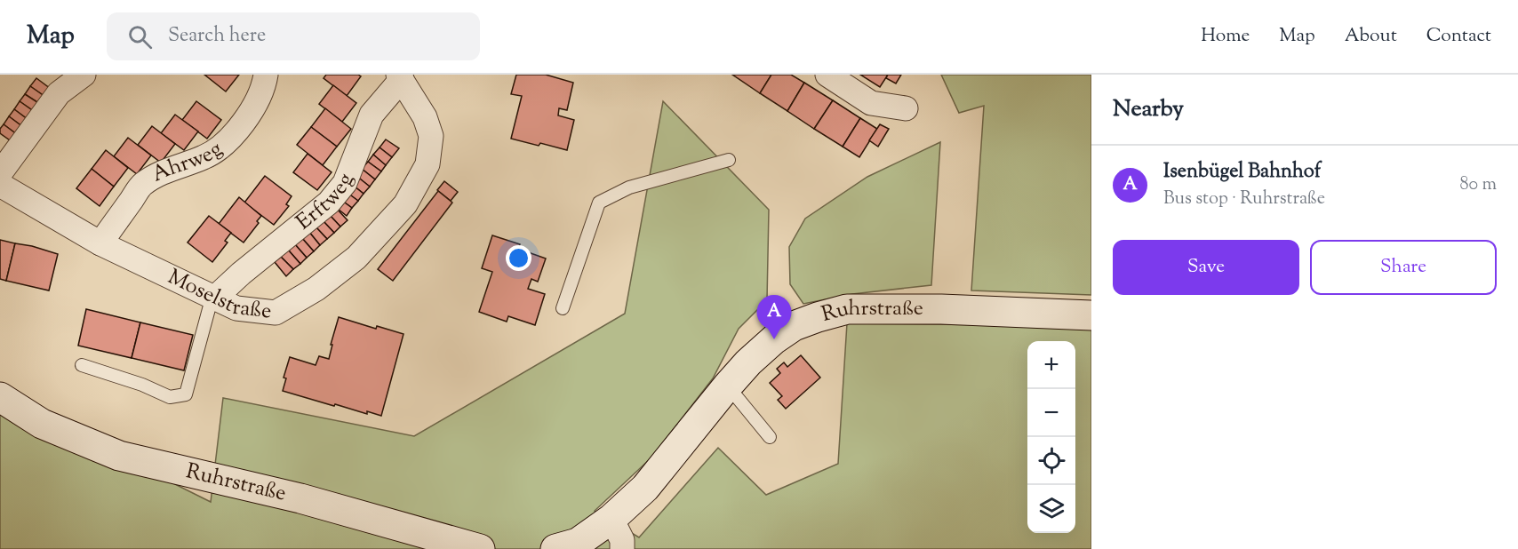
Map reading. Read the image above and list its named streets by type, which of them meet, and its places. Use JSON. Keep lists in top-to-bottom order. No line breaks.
{"streets":{"main road":["Ruhrstraße"],"street":["Ahrweg","Erftweg","Moselstraße"]},"crossings":[["Ahrweg","Moselstraße"],["Erftweg","Moselstraße"]],"page":{"header":"Map","search":"Search here","nav":["Home","Map","About","Contact"],"heading":"Nearby","list":[{"mark":"A","name":"Isenbügel Bahnhof","note":"Bus stop · Ruhrstraße","value":"80 m"}],"buttons":["Save","Share"],"pins":"A","map_buttons":["+","−"]}}
